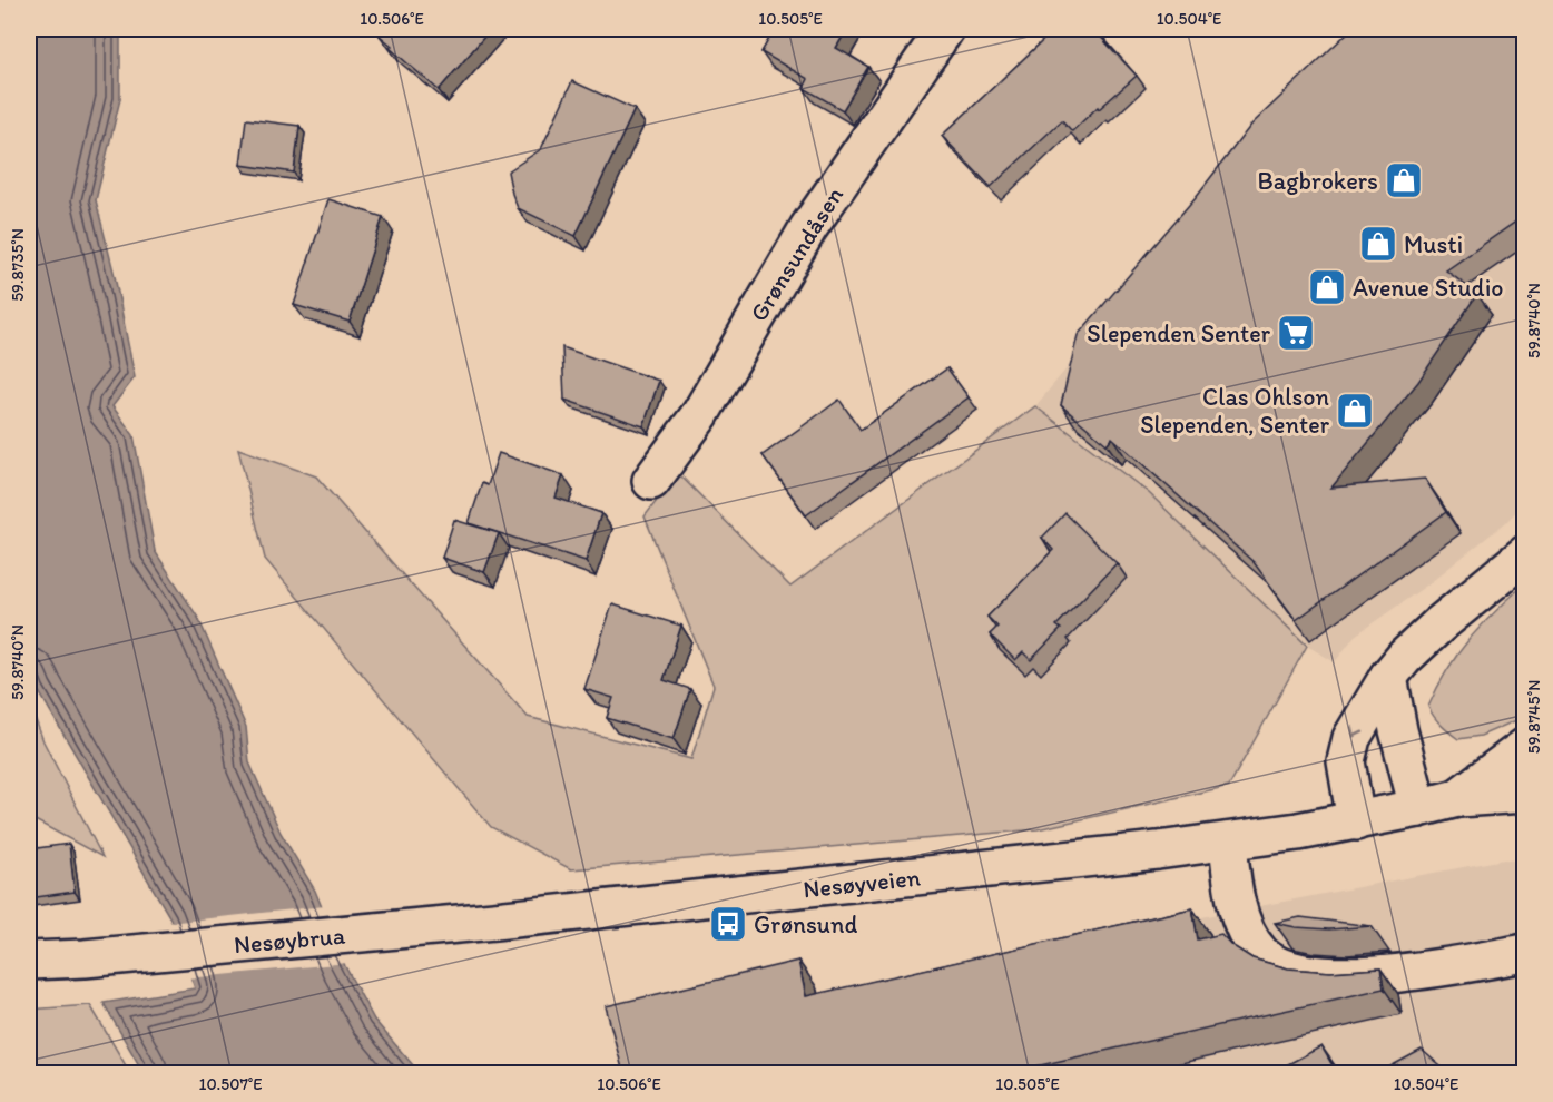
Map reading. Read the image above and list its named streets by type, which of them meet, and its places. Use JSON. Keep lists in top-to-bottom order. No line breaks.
{"streets":{"street":["Grønsundåsen","Nesøyveien","Nesøybrua"]},"crossings":[["Nesøyveien","Nesøybrua"]],"places":{"shop":["Bagbrokers","Musti","Avenue Studio","Clas Ohlson Slependen, Senter"],"supermarket":["Slependen Senter"],"bus stop":["Grønsund"]},"coordinates":["10.506°E","10.505°E","10.504°E","59.8735°N","59.8740°N","59.8745°N","10.507°E"]}
